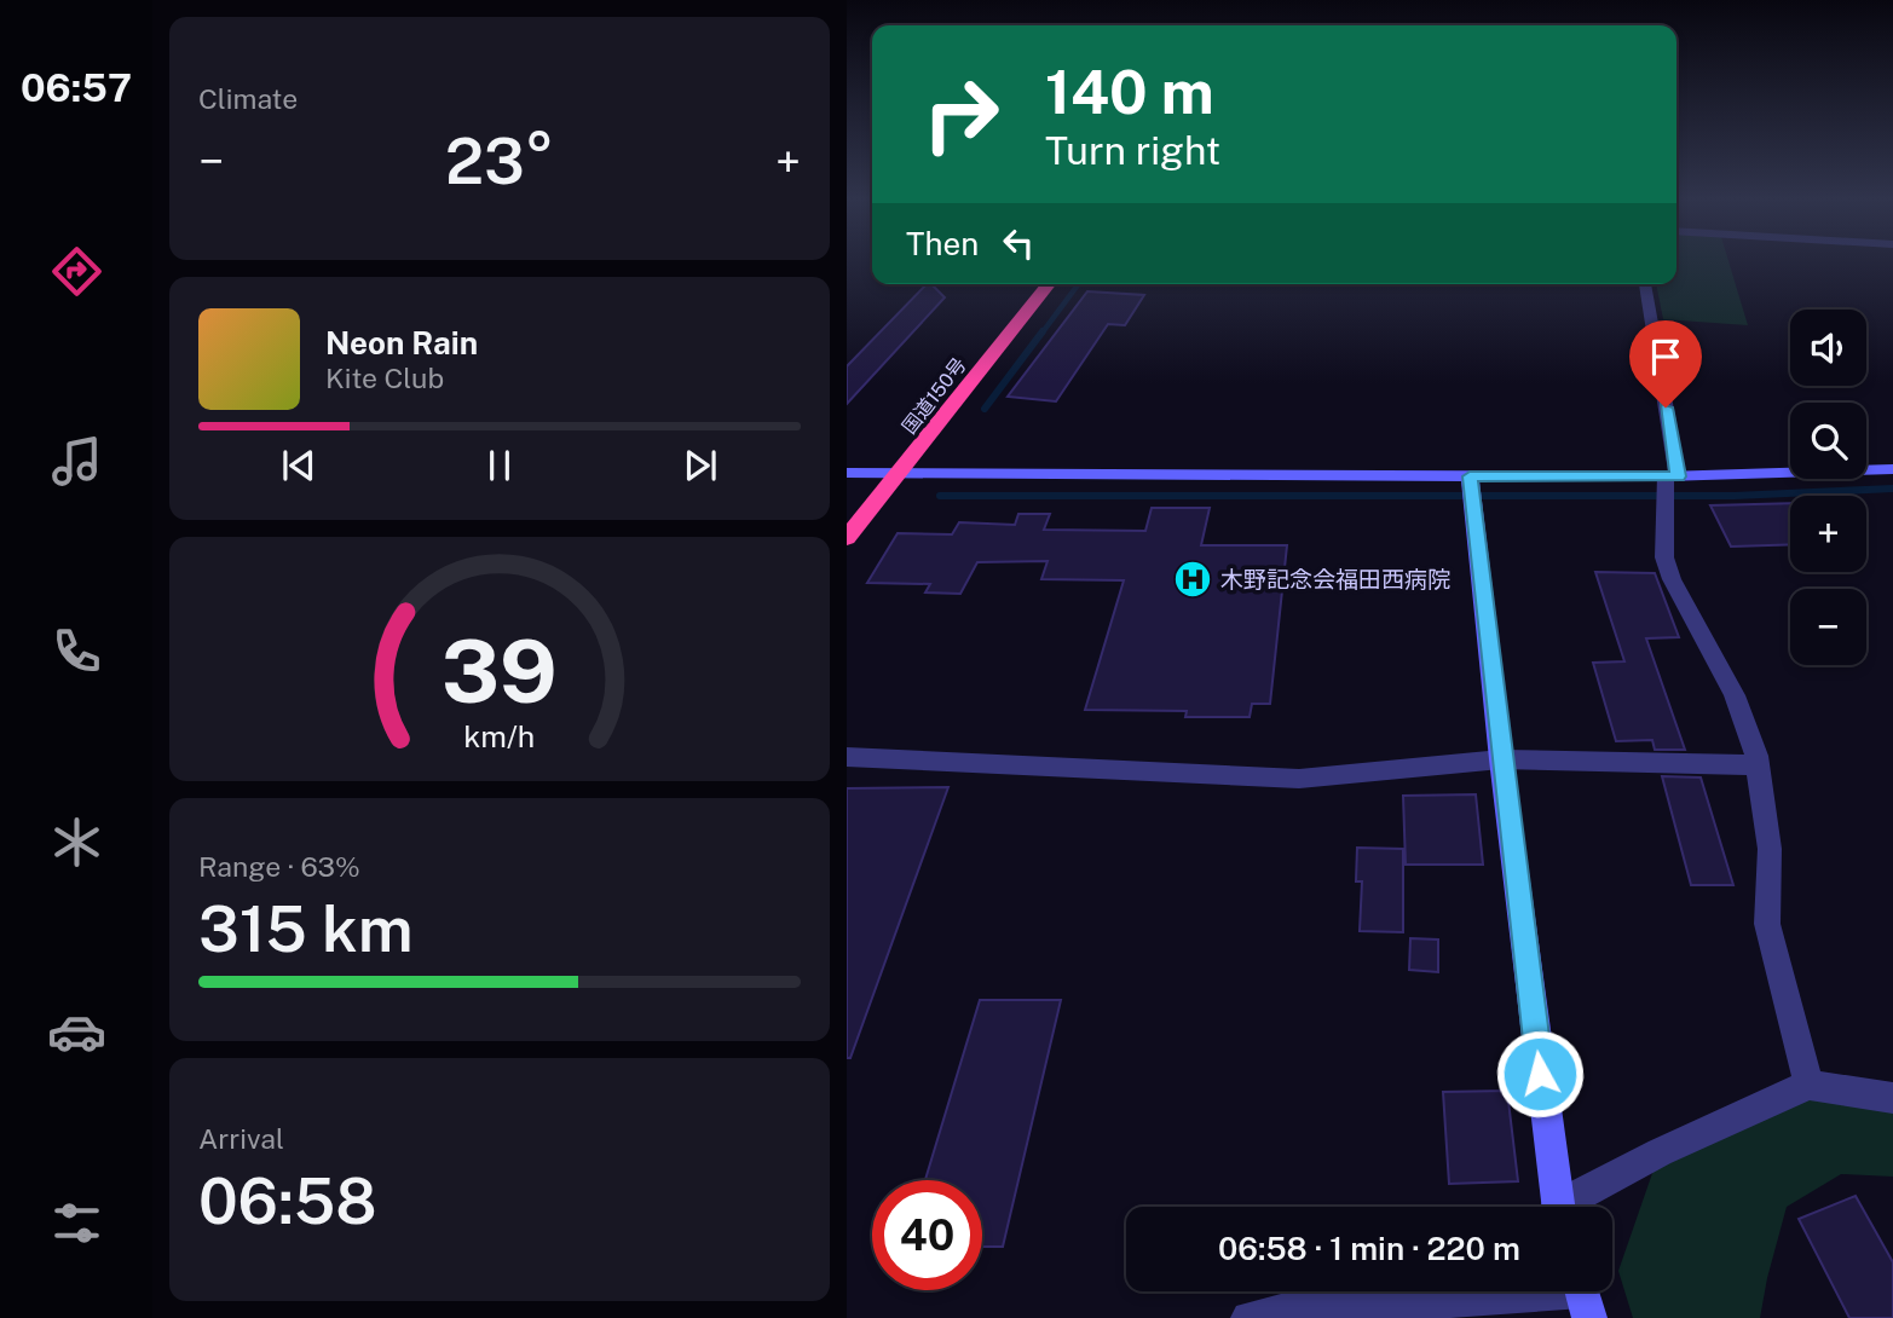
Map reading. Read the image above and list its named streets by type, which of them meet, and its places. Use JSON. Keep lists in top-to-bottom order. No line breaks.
{"streets":{"highway":["国道150号"]},"places":{"hospital":["木野記念会福田西病院"]},"page":{"tabs":"06:57","tile":["Climate",["Range · 63%","315 km"],["Arrival","06:58"]],"turn":["140 m","Turn right"],"heat":["−","23°","+"],"then":"Then","song":["Neon Rain","Kite Club"],"map_buttons":["+","−"],"limit":"40","trip":"06:58 · 1 min · 220 m","gauge":["39","km/h"]}}
